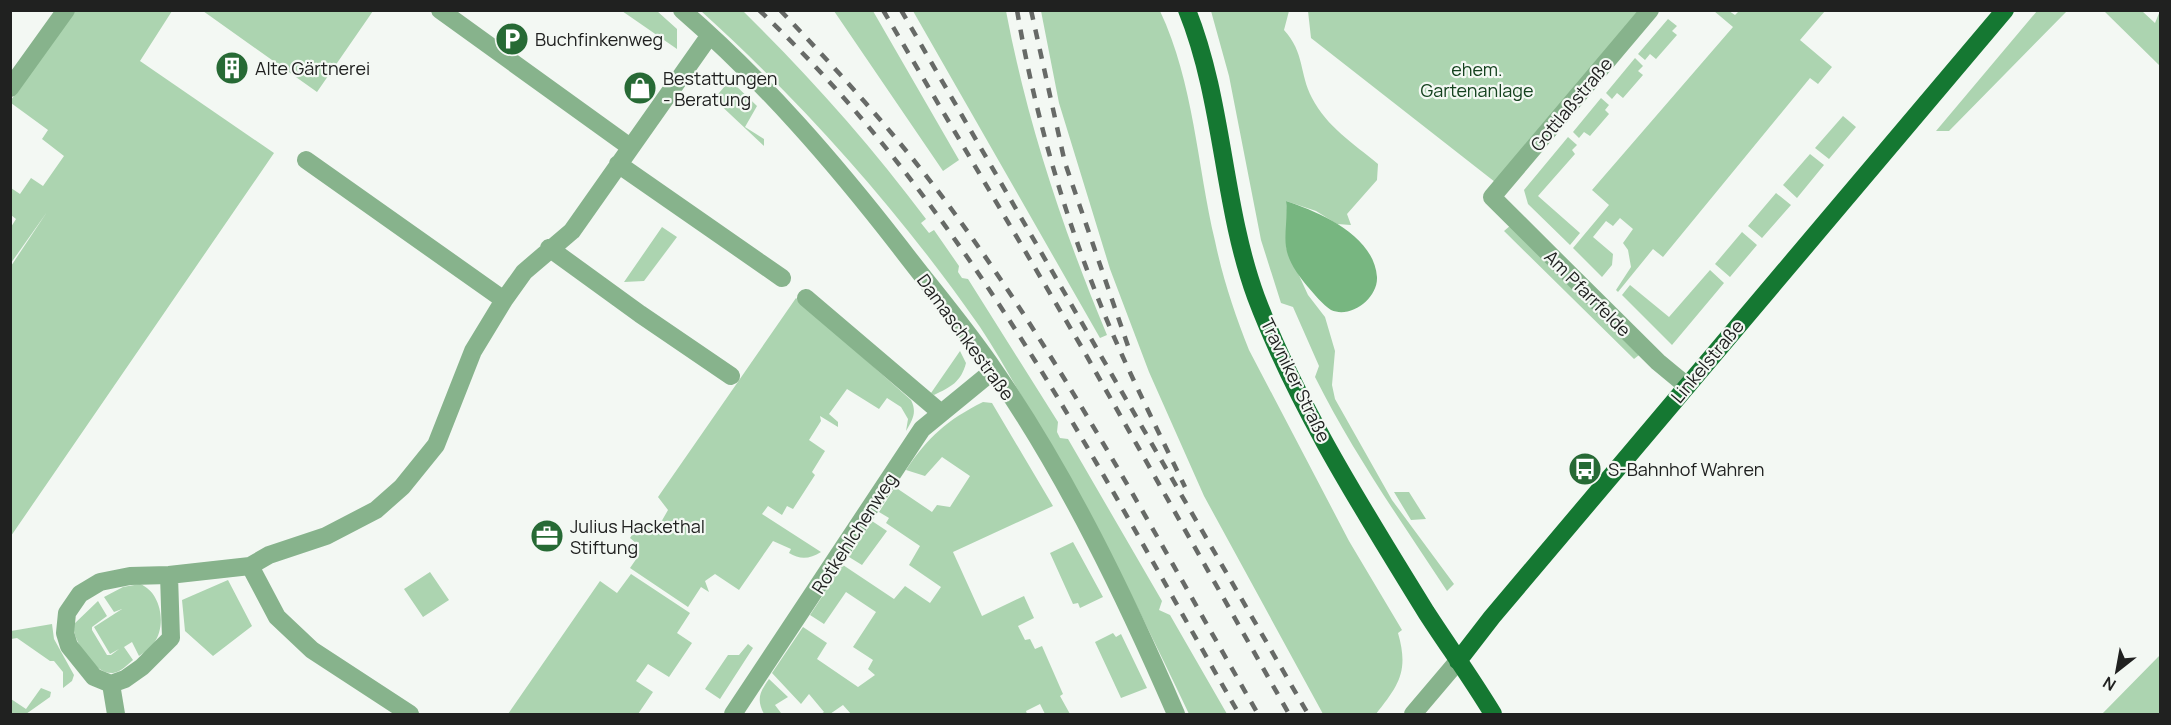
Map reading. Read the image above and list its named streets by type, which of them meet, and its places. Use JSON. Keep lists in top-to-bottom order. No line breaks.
{"streets":{"main road":["Linkelstraße","Travniker Straße"],"street":["Gottlaßstraße","Am Pfarrfelde","Damaschkestraße","Rotkehlchenweg"]},"crossings":[["Gottlaßstraße","Am Pfarrfelde"],["Am Pfarrfelde","Linkelstraße"],["Damaschkestraße","Rotkehlchenweg"],["Linkelstraße","Travniker Straße"]],"parks":["ehem. Gartenanlage"],"places":{"parking":["Buchfinkenweg"],"building":["Alte Gärtnerei"],"shop":["Bestattungen - Beratung"],"bus stop":["S-Bahnhof Wahren"],"office":["Julius Hackethal Stiftung"]},"north":"bottom left"}
